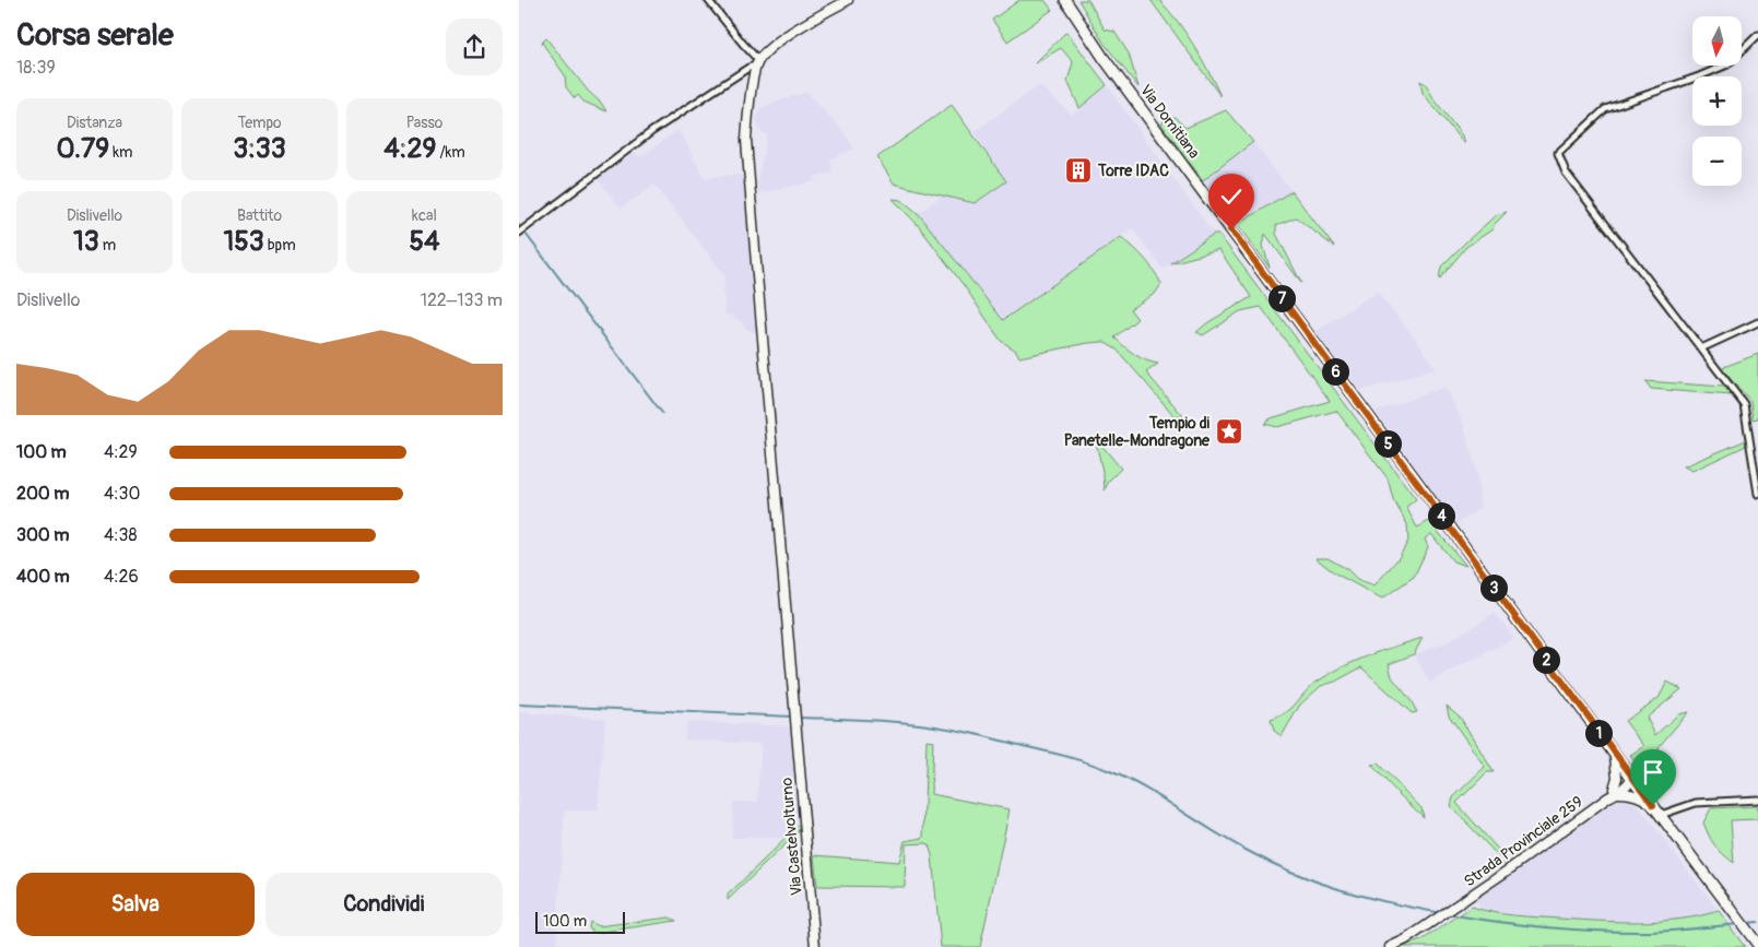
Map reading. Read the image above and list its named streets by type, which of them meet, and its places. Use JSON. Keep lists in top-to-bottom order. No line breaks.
{"streets":{"main road":["Via Domitiana"],"street":["Via Castelvolturno","Strada Provinciale 259"]},"crossings":[["Via Domitiana","Strada Provinciale 259"]],"places":{"building":["Torre IDAC"],"place":["Tempio di Panetelle-Mondragone"]},"scale_bar":"100 m","north":"bottom","page":{"heading":["Corsa serale","18:39"],"map_buttons":["+","−"],"stats":[["Distanza","0.79 km"],["Tempo","3:33"],["Passo","4:29 /km"],["Dislivello","13 m"],["Battito","153 bpm"],["kcal","54"]],"chart":["Dislivello","122–133 m"],"pins":["7","6","5","4","3","2","1"],"list":[{"name":"100 m","note":"4:29"},{"name":"200 m","note":"4:30"},{"name":"300 m","note":"4:38"},{"name":"400 m","note":"4:26"}],"buttons":["Salva","Condividi"],"scale":"100 m"}}
